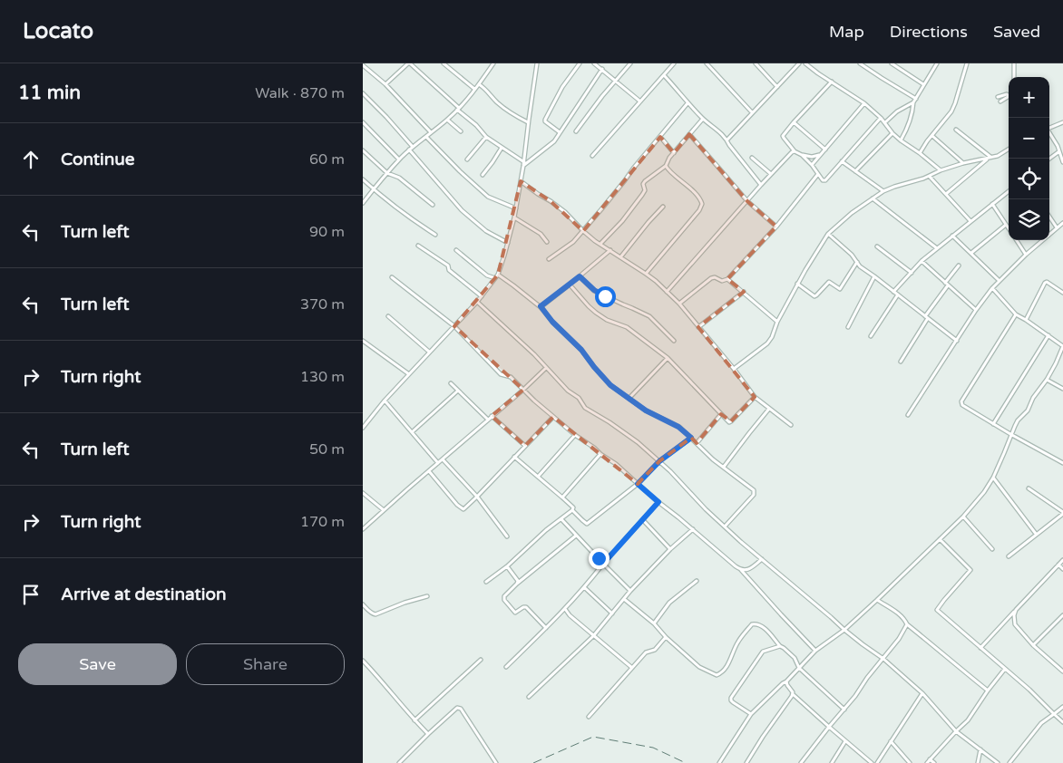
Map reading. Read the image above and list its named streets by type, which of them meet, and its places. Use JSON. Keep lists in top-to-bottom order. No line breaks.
{"page":{"header":"Locato","nav":["Map","Directions","Saved"],"heading":["11 min","Walk · 870 m"],"map_buttons":["+","−"],"list":[["Continue","60 m"],["Turn left","90 m"],["Turn left","370 m"],["Turn right","130 m"],["Turn left","50 m"],["Turn right","170 m"],"Arrive at destination"],"buttons":["Save","Share"]}}
